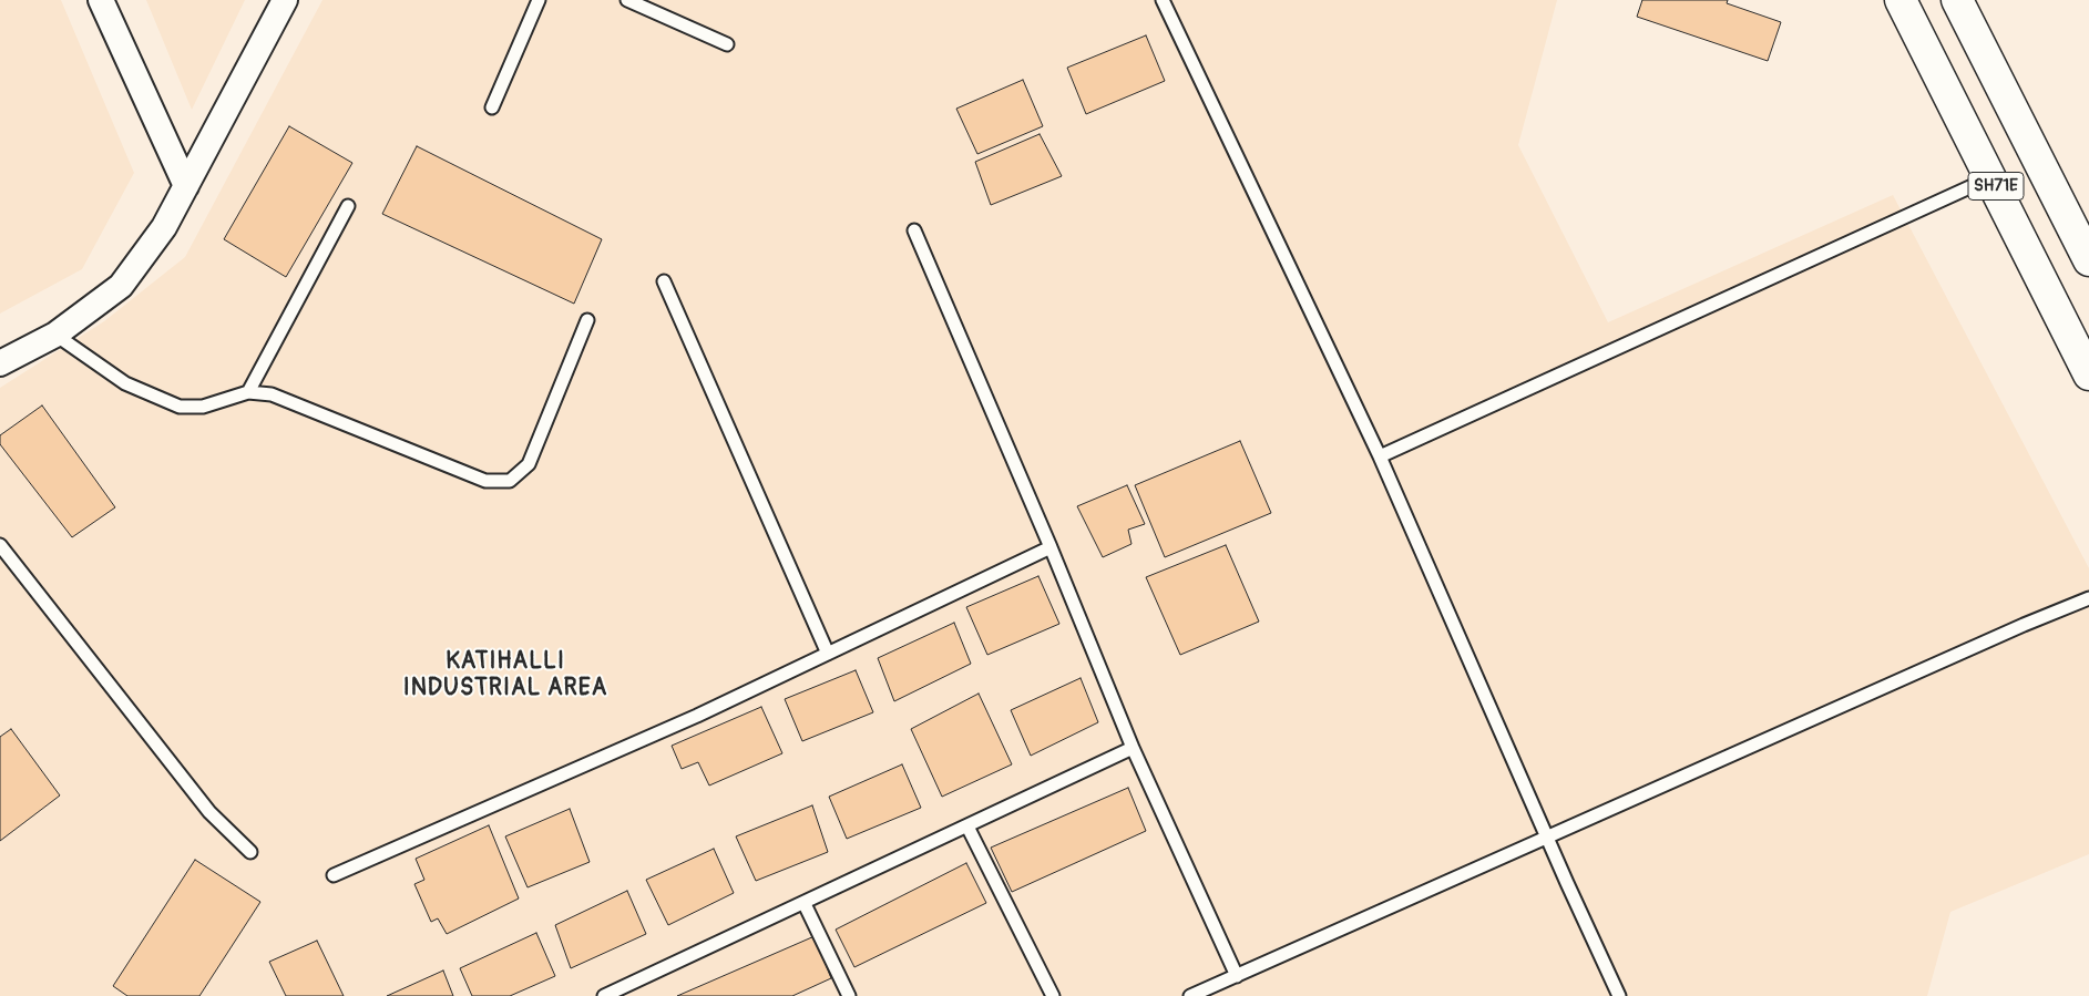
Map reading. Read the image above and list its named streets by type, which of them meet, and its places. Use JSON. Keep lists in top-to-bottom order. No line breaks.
{"streets":{"main road":["SH71E"]},"districts":["KATIHALLI INDUSTRIAL AREA"]}
